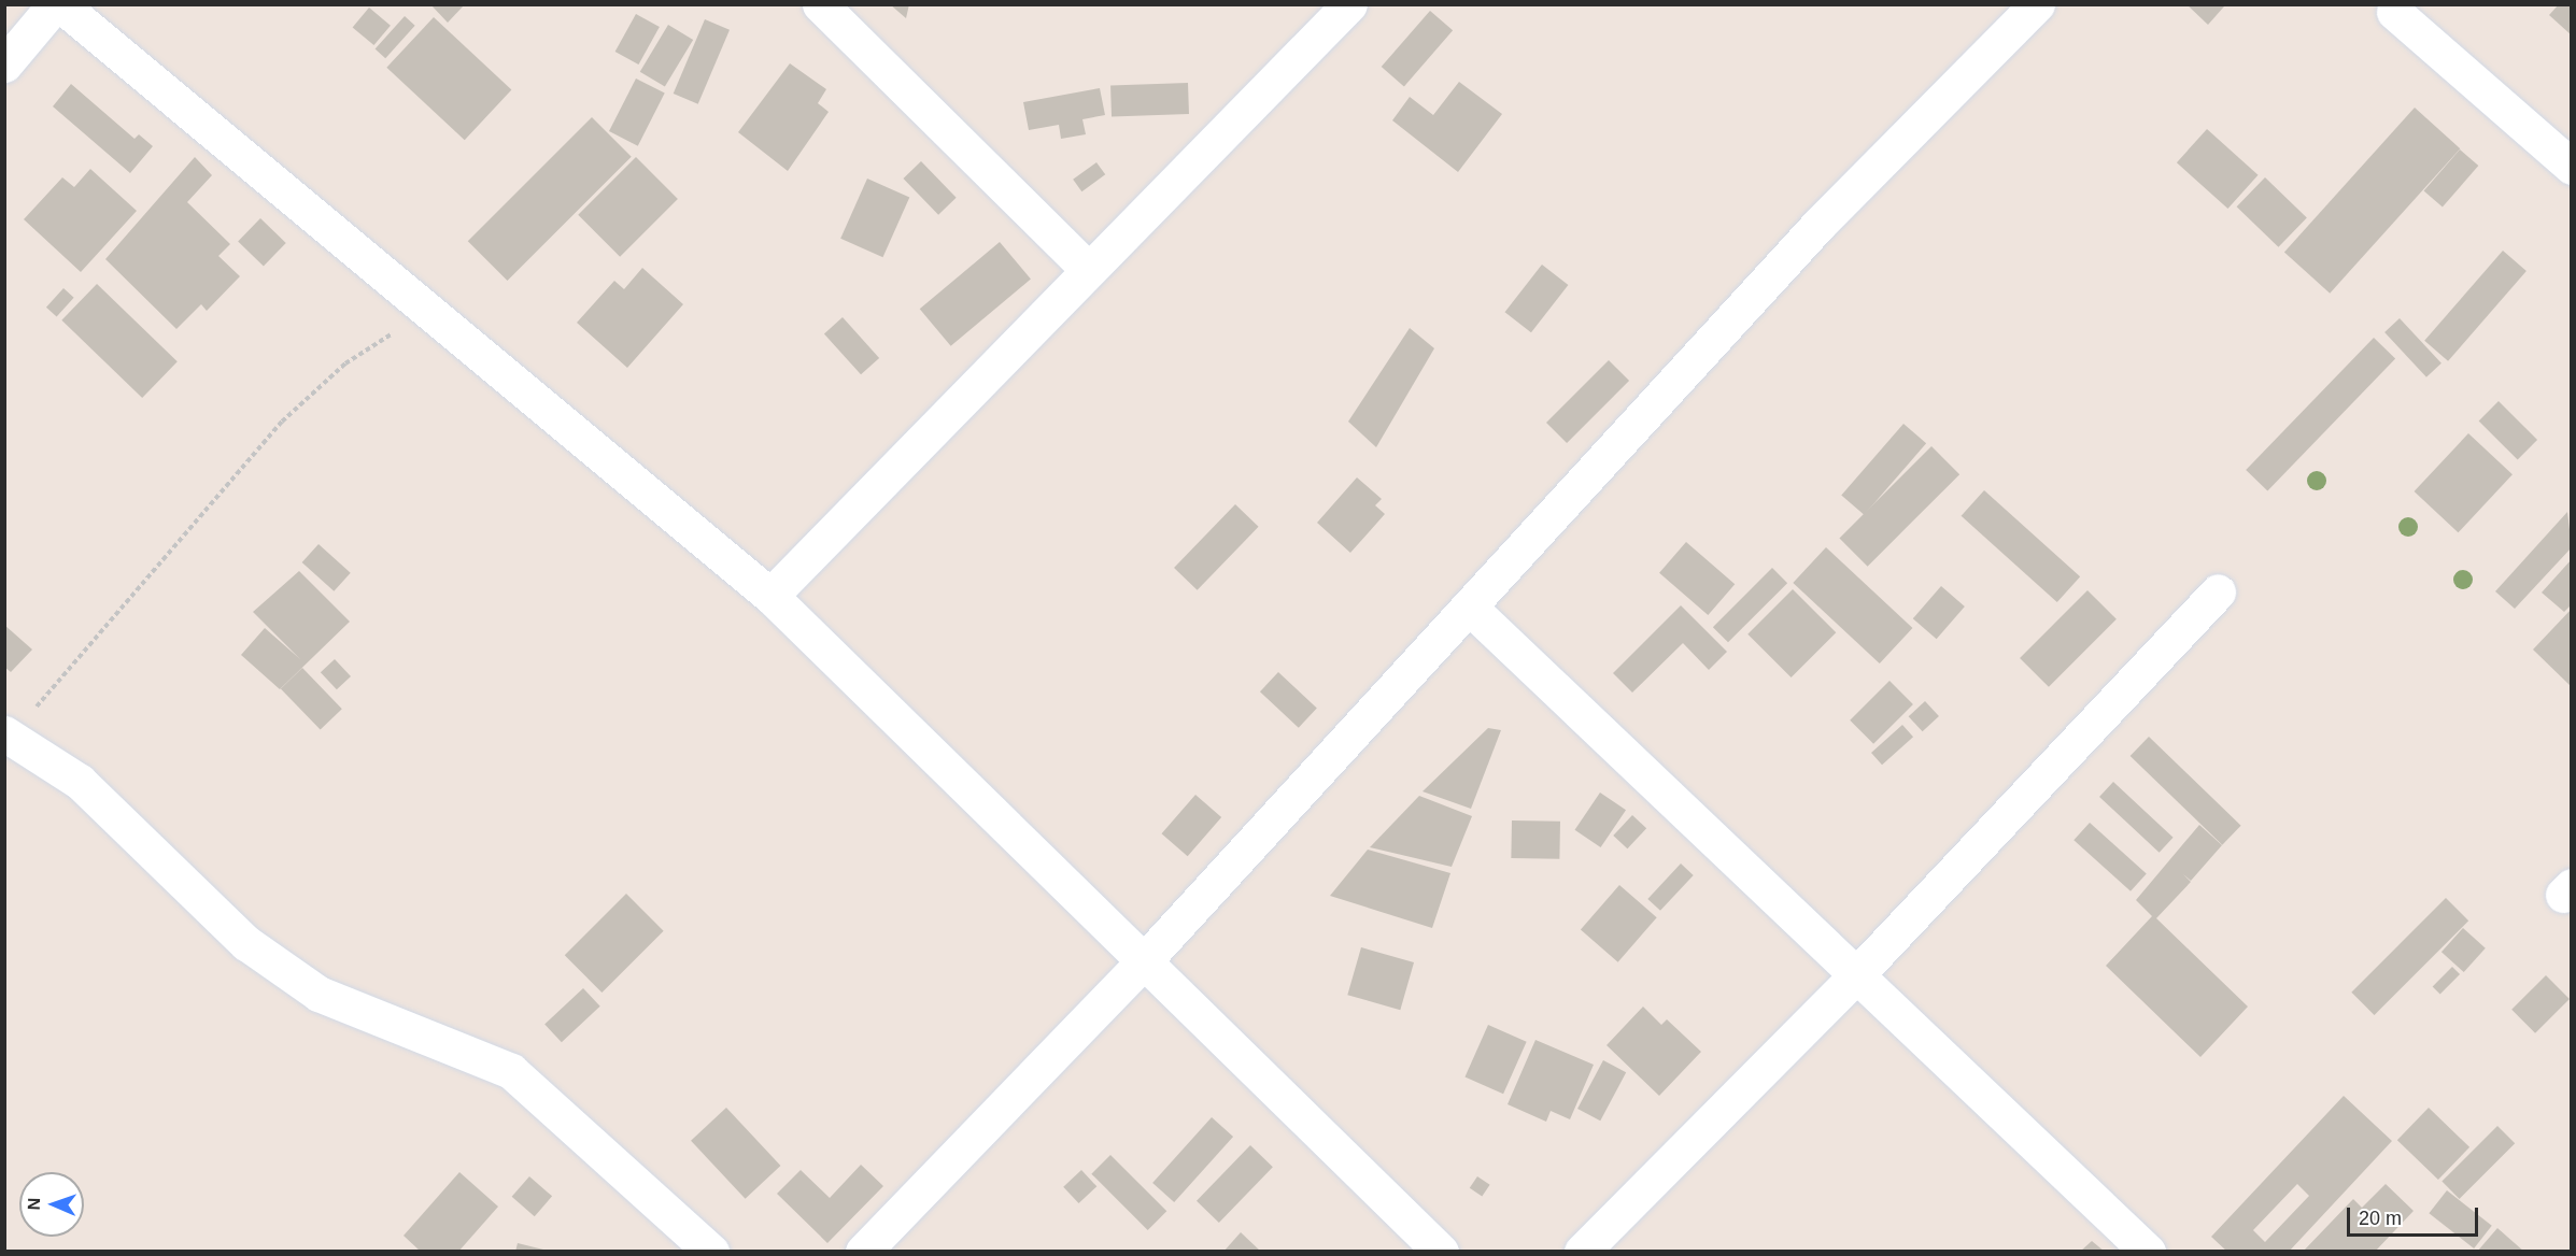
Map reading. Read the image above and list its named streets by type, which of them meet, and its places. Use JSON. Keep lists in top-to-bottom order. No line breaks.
{"scale_bar":"20 m","north":"left"}
